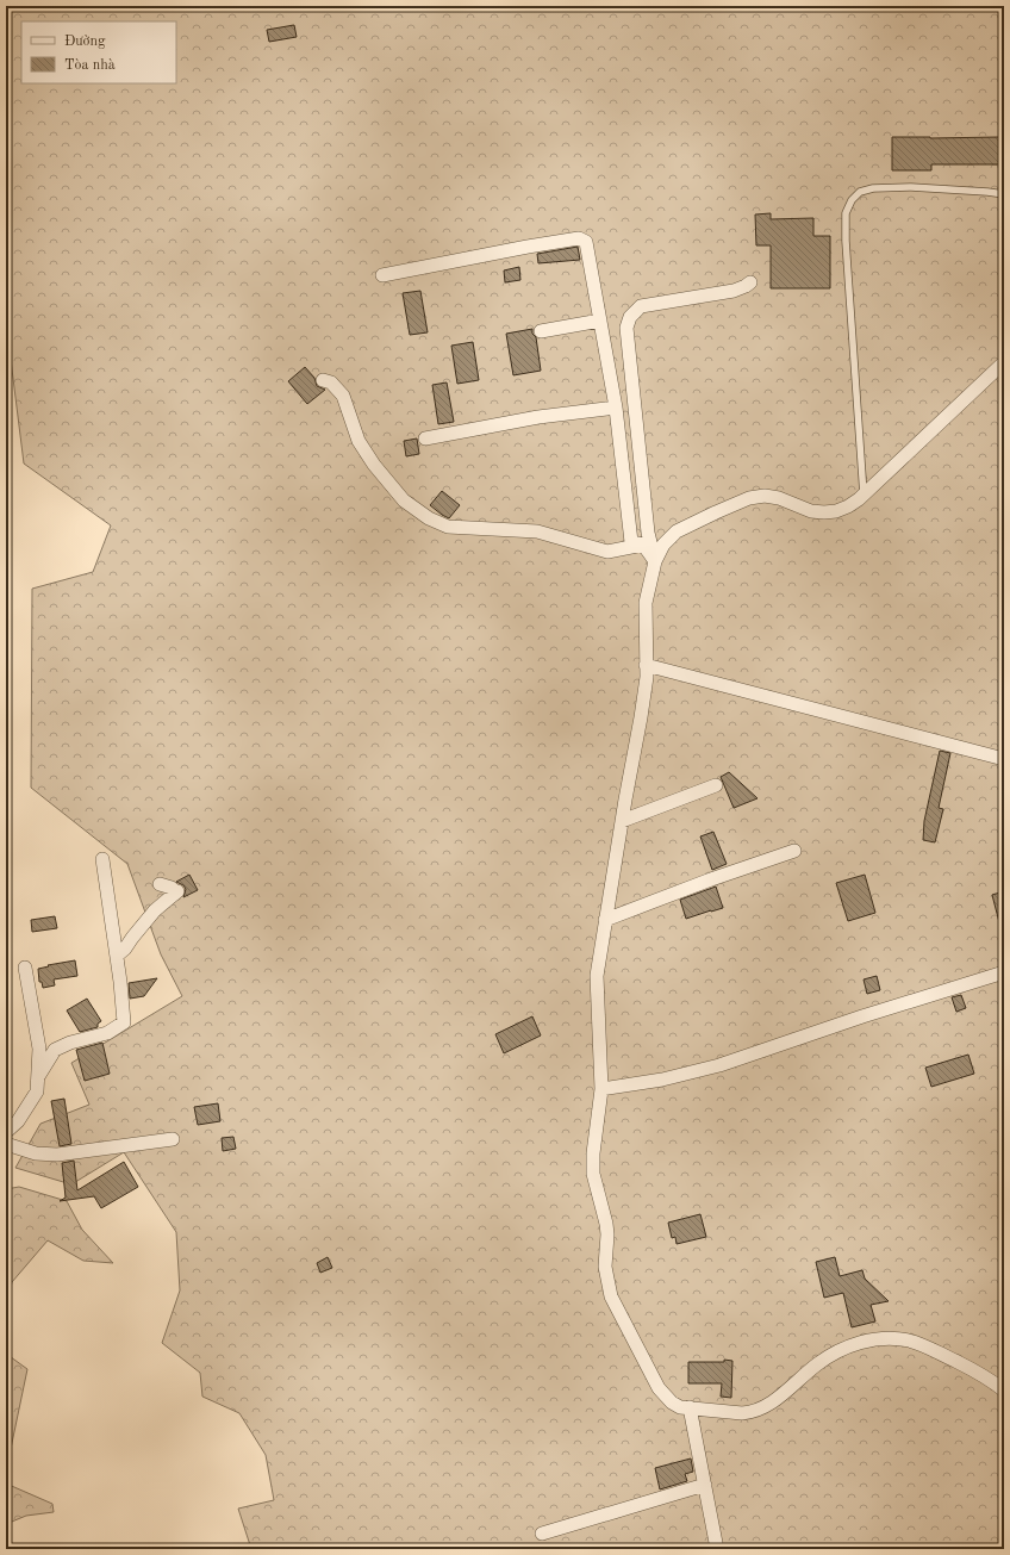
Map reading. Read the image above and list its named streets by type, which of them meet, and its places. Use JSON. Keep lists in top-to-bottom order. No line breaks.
{"legend":["Đường","Tòa nhà"]}
